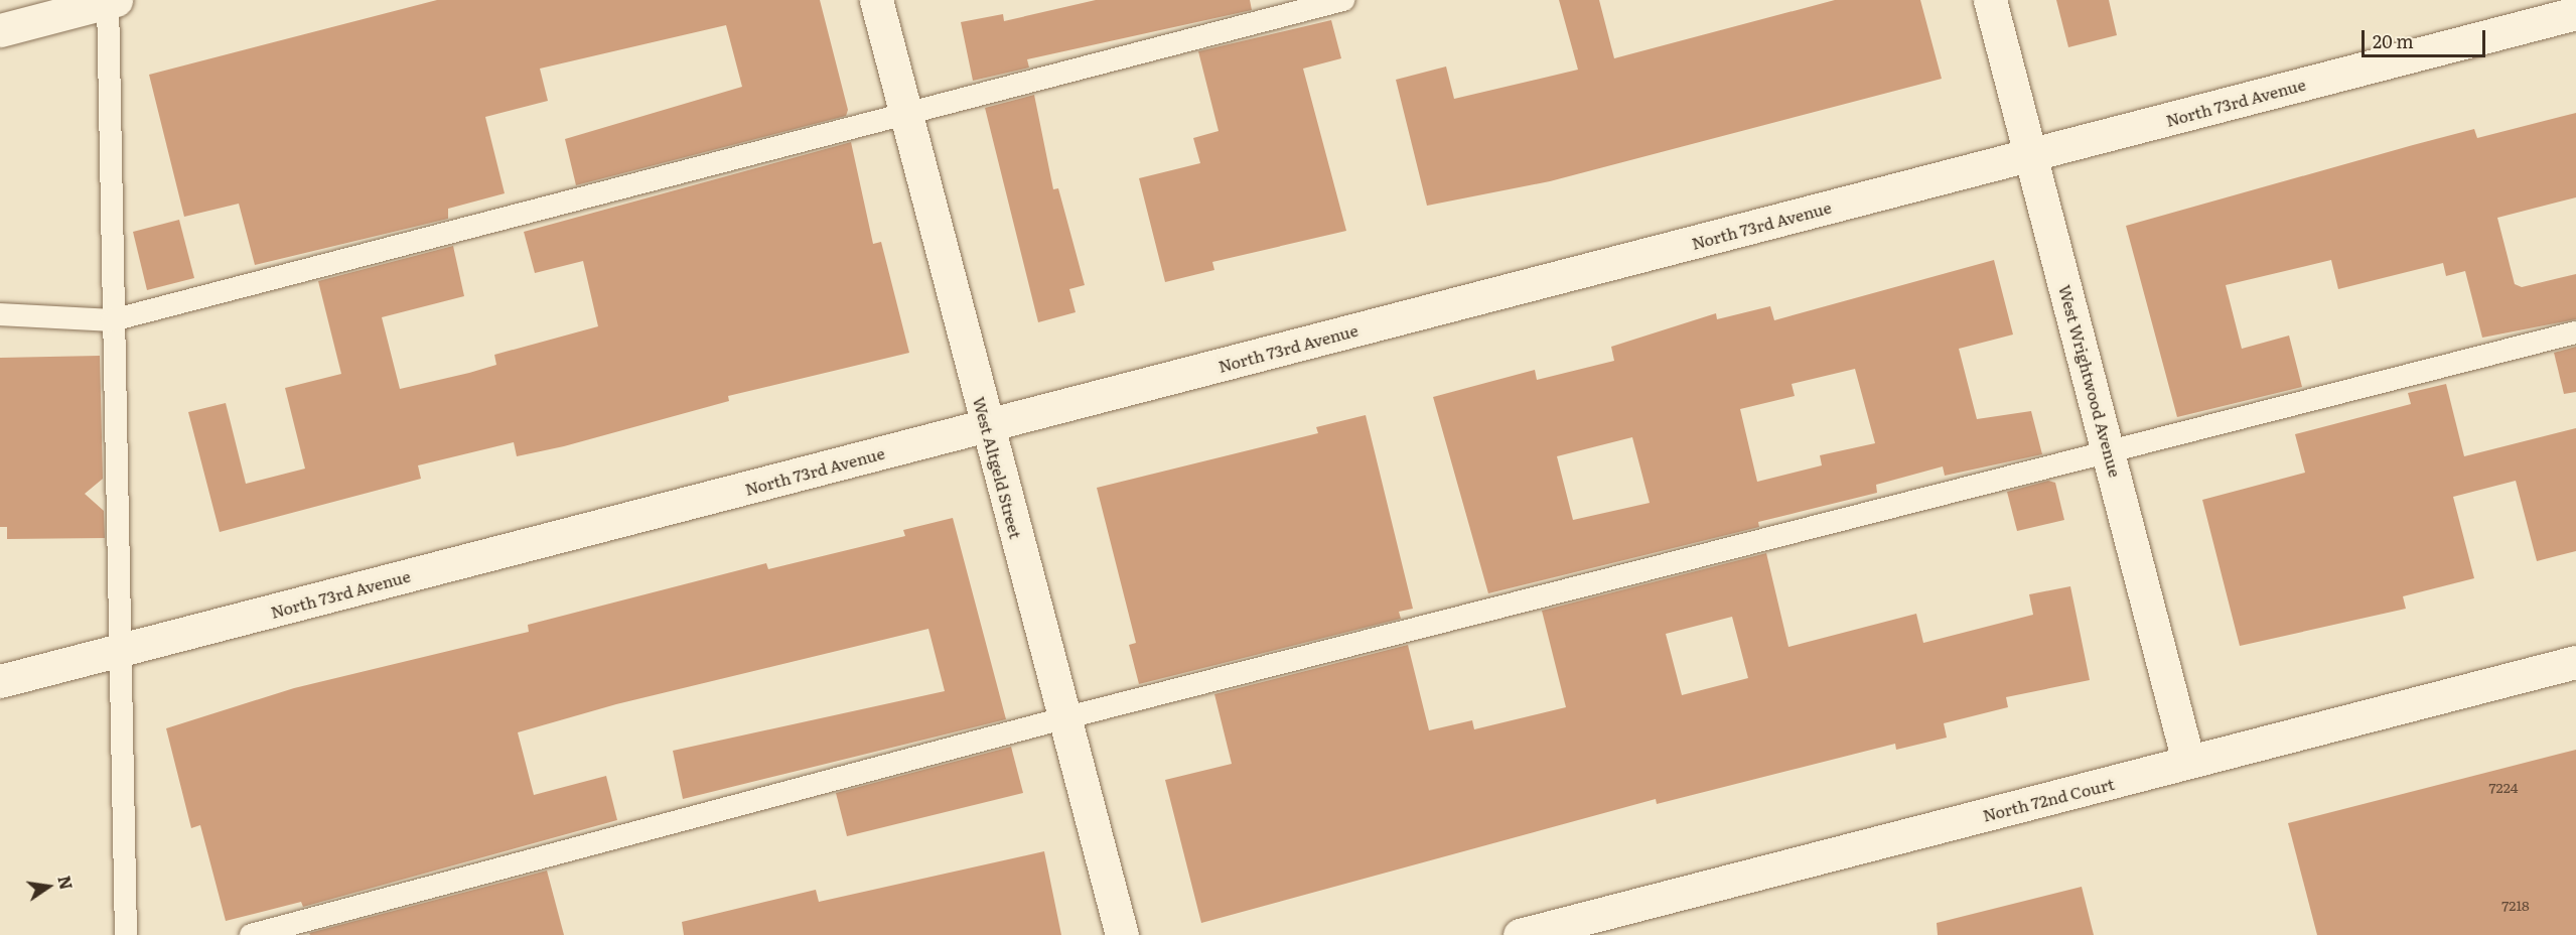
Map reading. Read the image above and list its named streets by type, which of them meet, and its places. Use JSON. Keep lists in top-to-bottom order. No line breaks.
{"streets":{"street":["North 73rd Avenue","West Wrightwood Avenue","West Altgeld Street","North 72nd Court"]},"crossings":[["North 73rd Avenue","West Wrightwood Avenue"],["North 73rd Avenue","West Altgeld Street"],["West Wrightwood Avenue","North 72nd Court"]],"house_numbers":["7224","7218"],"scale_bar":"20 m","north":"right"}
